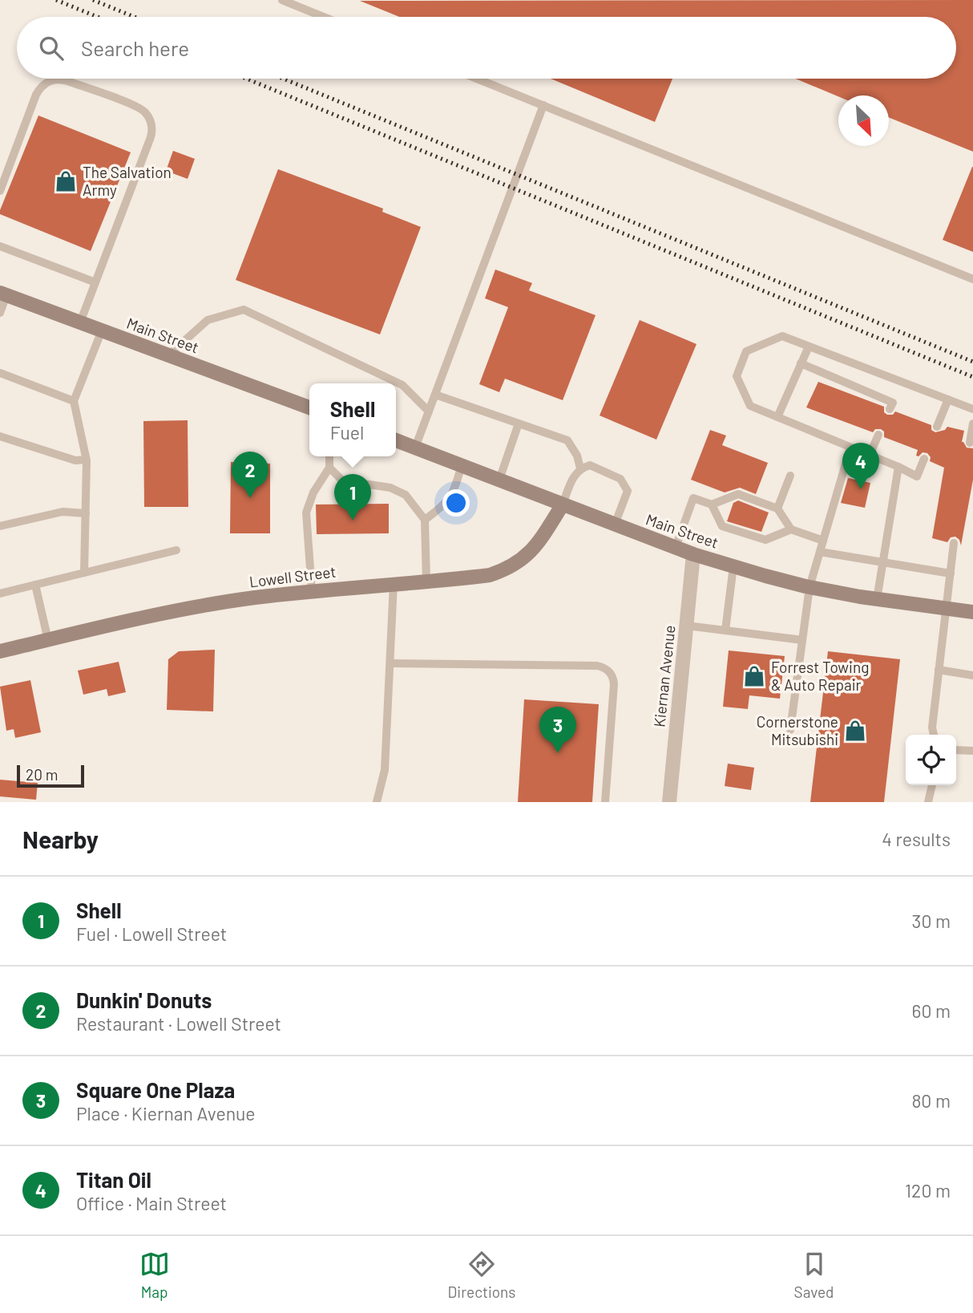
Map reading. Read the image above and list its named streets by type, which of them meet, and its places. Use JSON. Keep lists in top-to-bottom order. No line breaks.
{"streets":{"main road":["Main Street","Lowell Street"],"street":["Kiernan Avenue"]},"crossings":[["Main Street","Lowell Street"],["Main Street","Kiernan Avenue"]],"places":{"shop":["The Salvation Army","Forrest Towing & Auto Repair","Cornerstone Mitsubishi"]},"scale_bar":"20 m","north":"bottom right","page":{"search":"Search here","popup":["Shell","Fuel"],"pins":["4","2","1","3"],"scale":"20 m","heading":["Nearby","4 results"],"list":[{"mark":"1","name":"Shell","note":"Fuel · Lowell Street","value":"30 m"},{"mark":"2","name":"Dunkin' Donuts","note":"Restaurant · Lowell Street","value":"60 m"},{"mark":"3","name":"Square One Plaza","note":"Place · Kiernan Avenue","value":"80 m"},{"mark":"4","name":"Titan Oil","note":"Office · Main Street","value":"120 m"}],"nav":["Map","Directions","Saved"]}}
